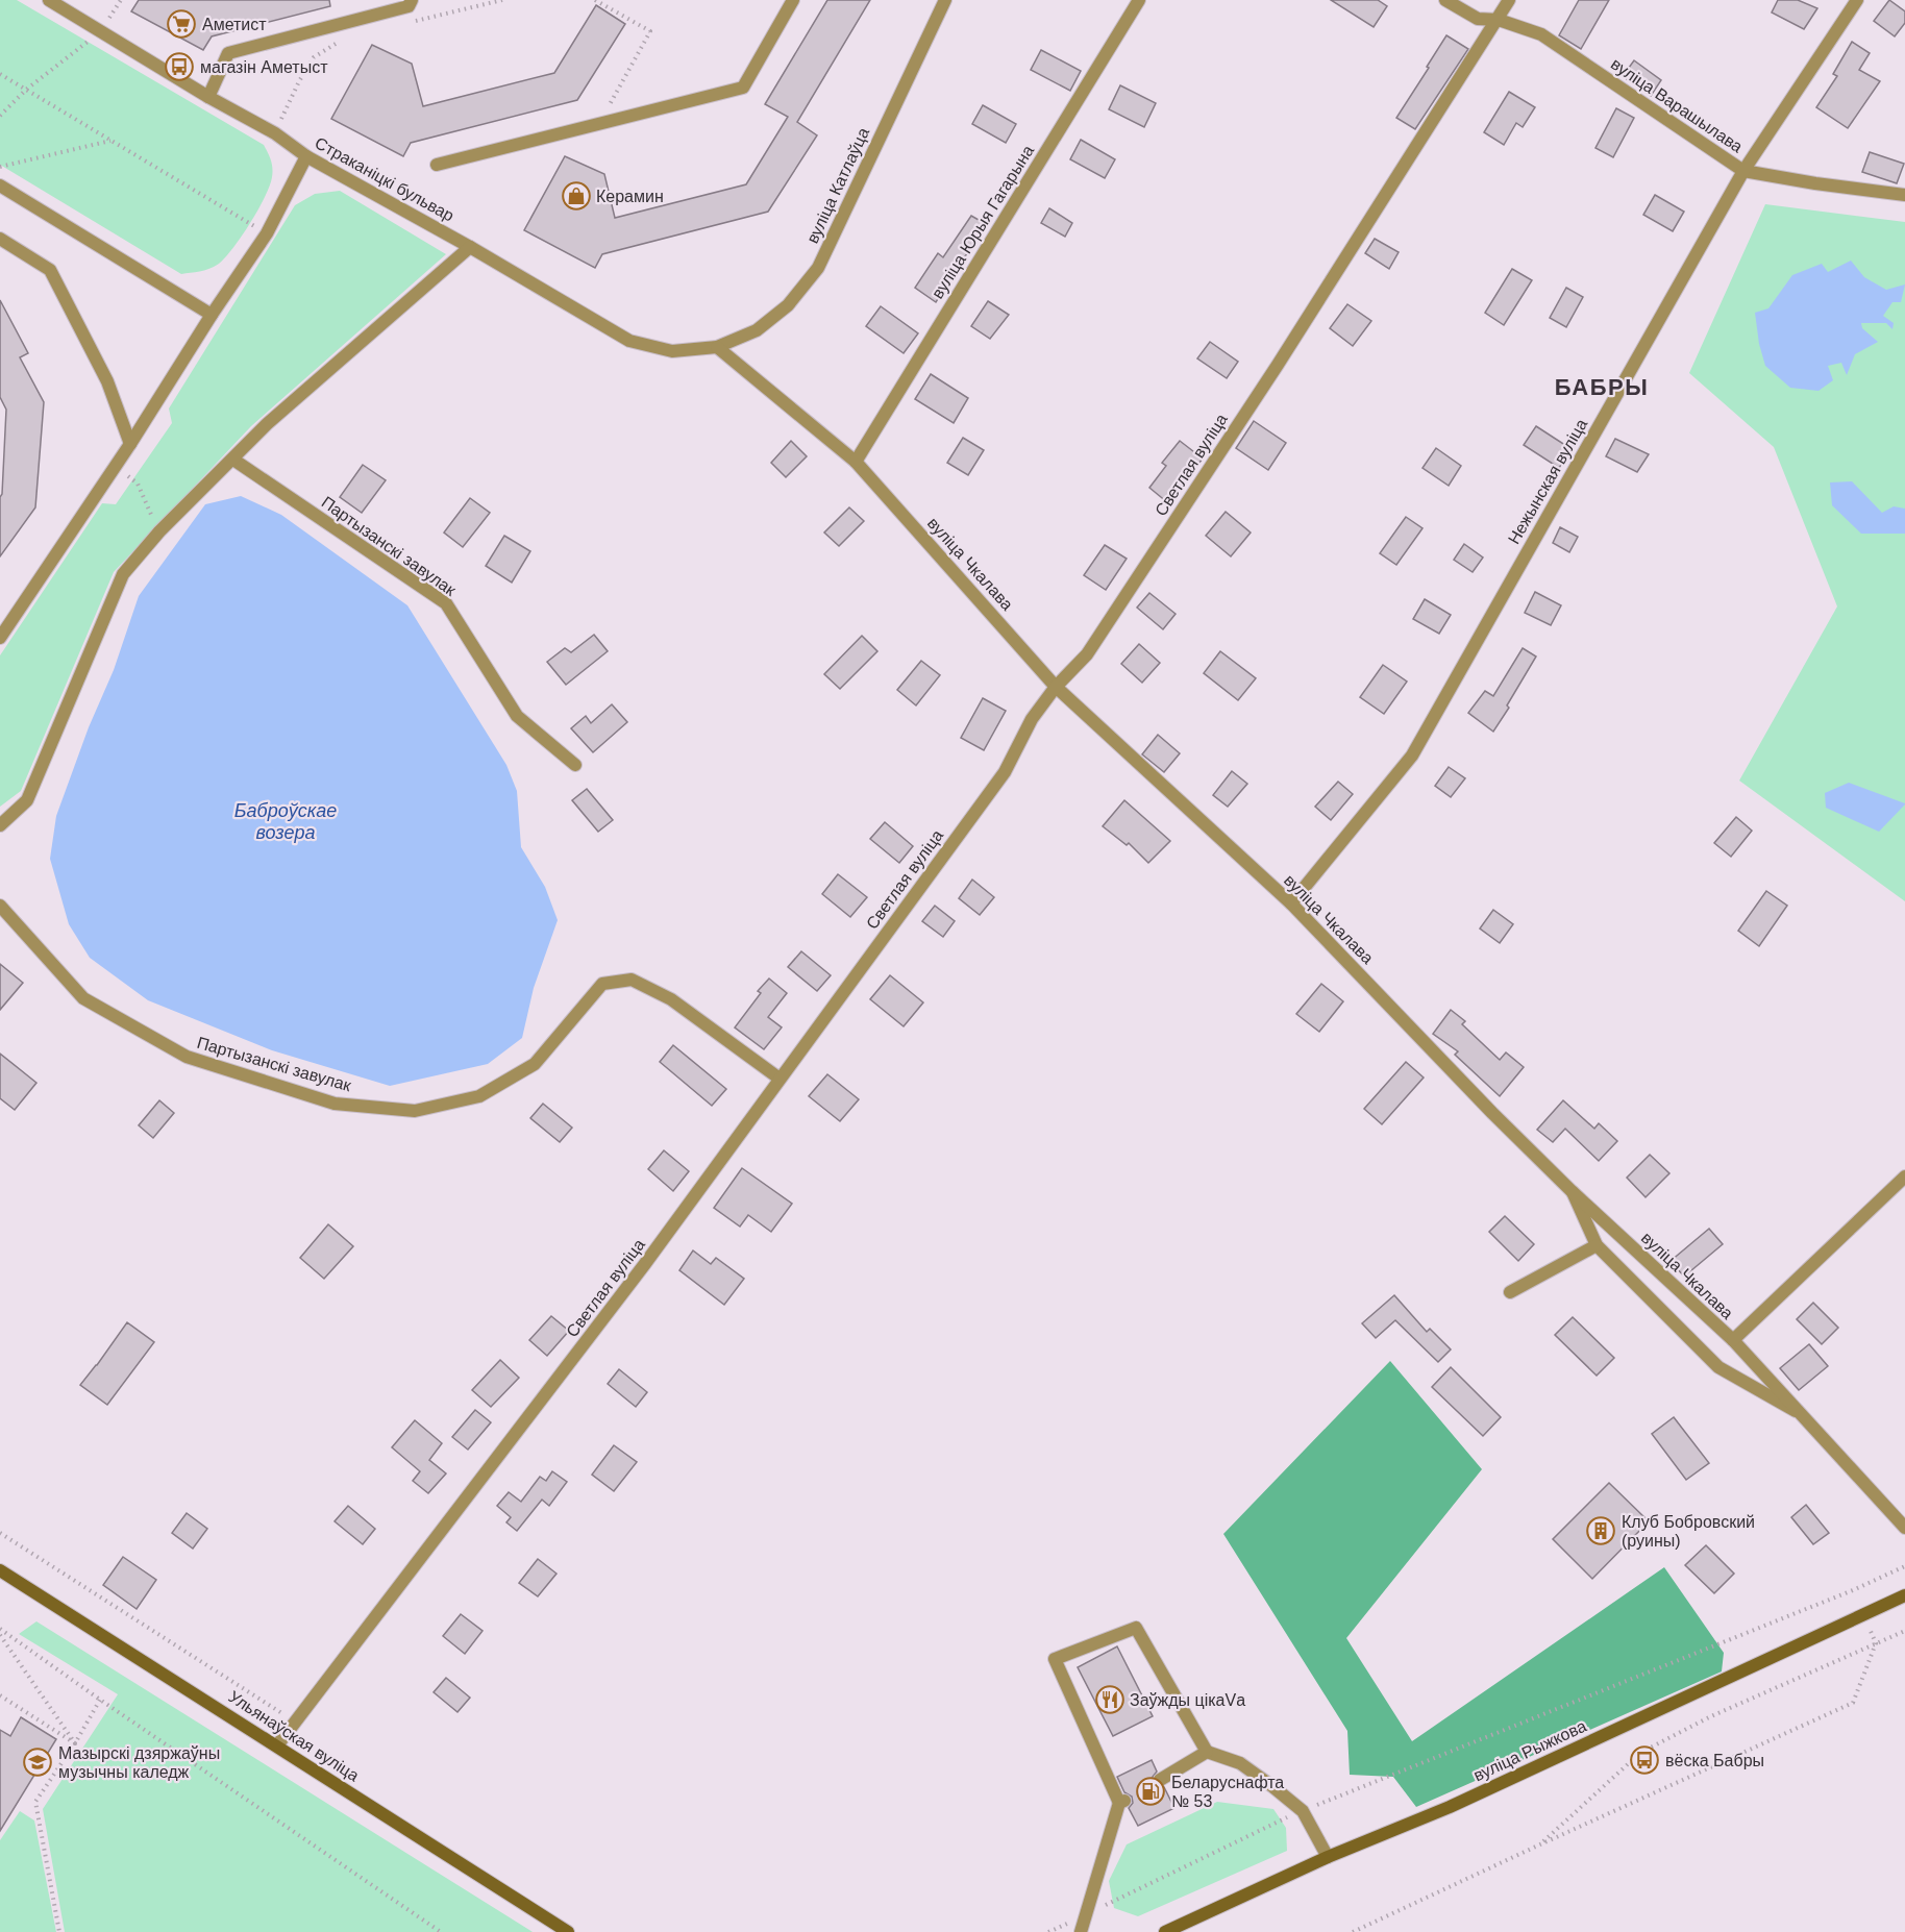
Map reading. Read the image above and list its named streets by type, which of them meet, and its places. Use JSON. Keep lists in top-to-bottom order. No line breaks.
{"streets":{"main road":["Ульянаўская вуліца","вуліца Рыжкова"],"street":["вуліца Варашылава","Страканіцкі бульвар","вуліца Катлаўца","вуліца Юрыя Гагарына","Светлая вуліца","Нежынская вуліца","Партызанскі завулак","вуліца Чкалава"]},"crossings":[["вуліца Варашылава","Светлая вуліца"],["вуліца Варашылава","Нежынская вуліца"],["Страканіцкі бульвар","вуліца Катлаўца"],["Страканіцкі бульвар","вуліца Чкалава"],["вуліца Катлаўца","вуліца Чкалава"],["вуліца Юрыя Гагарына","вуліца Чкалава"],["Светлая вуліца","Партызанскі завулак"],["Светлая вуліца","вуліца Чкалава"],["Светлая вуліца","Ульянаўская вуліца"],["Нежынская вуліца","вуліца Чкалава"]],"districts":["БАБРЫ"],"water":["Баброўскае возера"],"places":{"supermarket":["Аметист"],"bus stop":["магазін Аметыст","вёска Бабры"],"shop":["Керамин"],"building":["Клуб Бобровский (руины)"],"restaurant":["Заўжды цікаVа"],"school or university":["Мазырскі дзяржаўны музычны каледж"],"fuel station":["Беларуснафта № 53"]}}
